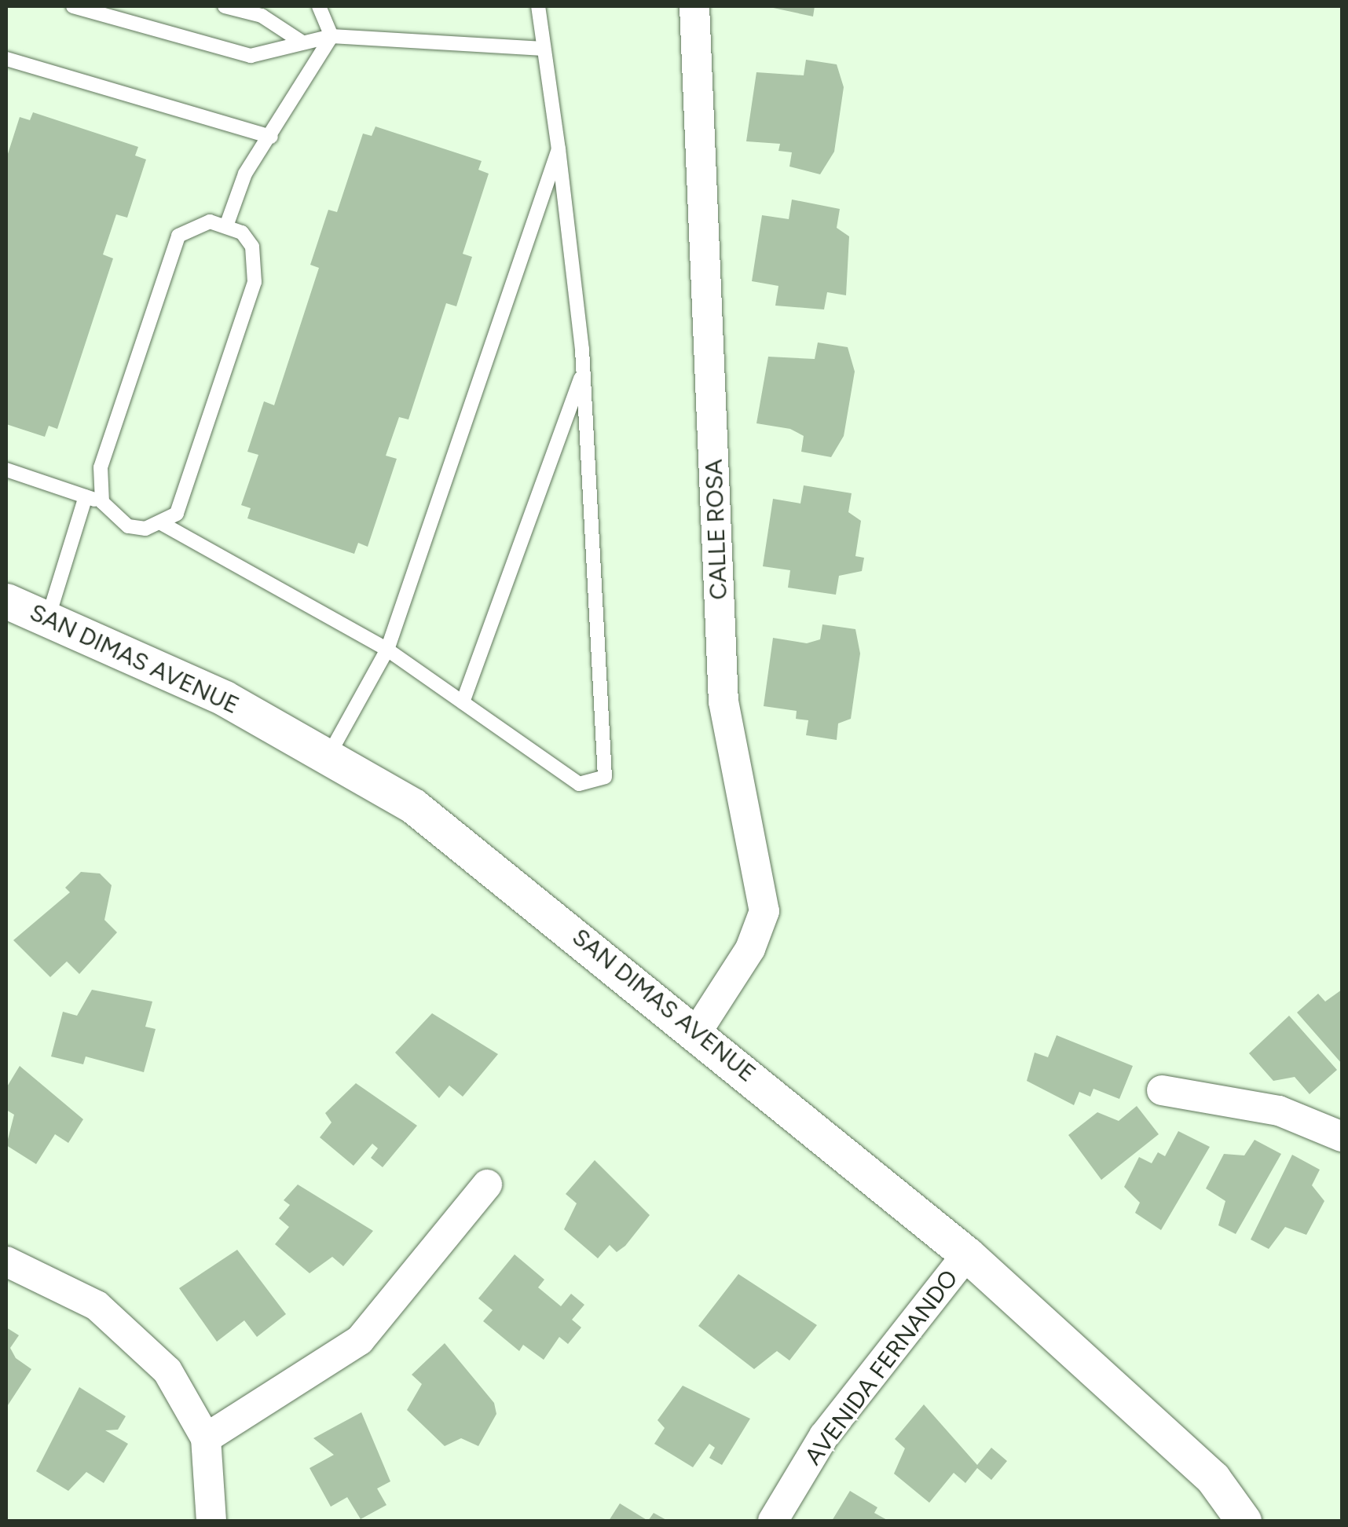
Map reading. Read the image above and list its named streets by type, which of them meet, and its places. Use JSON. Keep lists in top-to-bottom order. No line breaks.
{"streets":{"street":["CALLE ROSA","SAN DIMAS AVENUE","AVENIDA FERNANDO"]},"crossings":[["CALLE ROSA","SAN DIMAS AVENUE"],["SAN DIMAS AVENUE","AVENIDA FERNANDO"]]}
